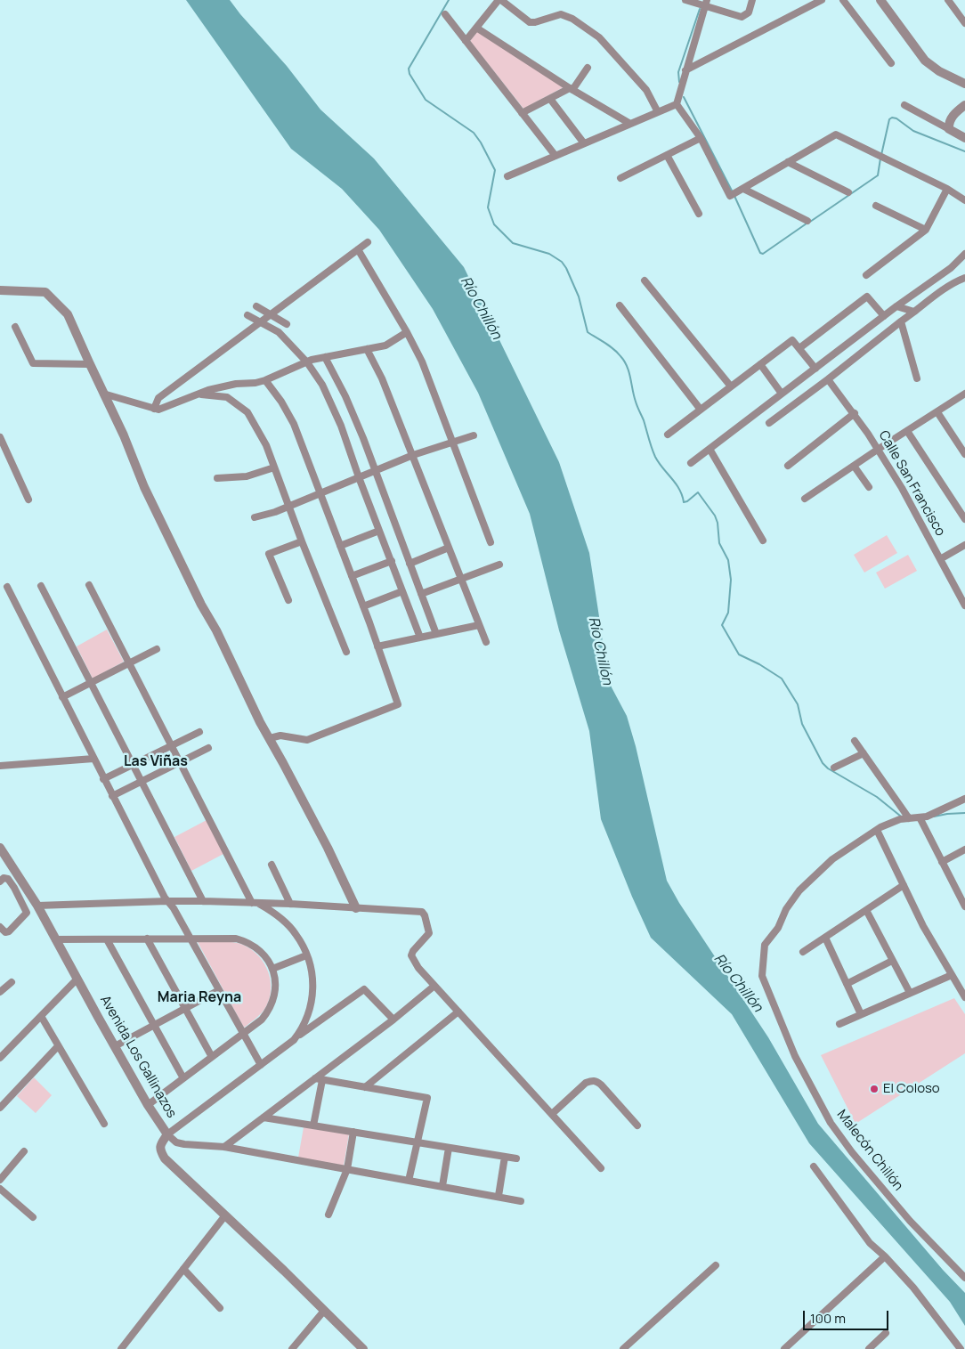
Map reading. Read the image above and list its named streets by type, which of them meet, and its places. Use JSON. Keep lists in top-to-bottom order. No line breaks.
{"streets":{"street":["Calle San Francisco","Avenida Los Gallinazos","Malecón Chillón"]},"districts":["Las Viñas","Maria Reyna"],"water":["Río Chillón"],"places":["El Coloso"],"scale_bar":"100 m"}
